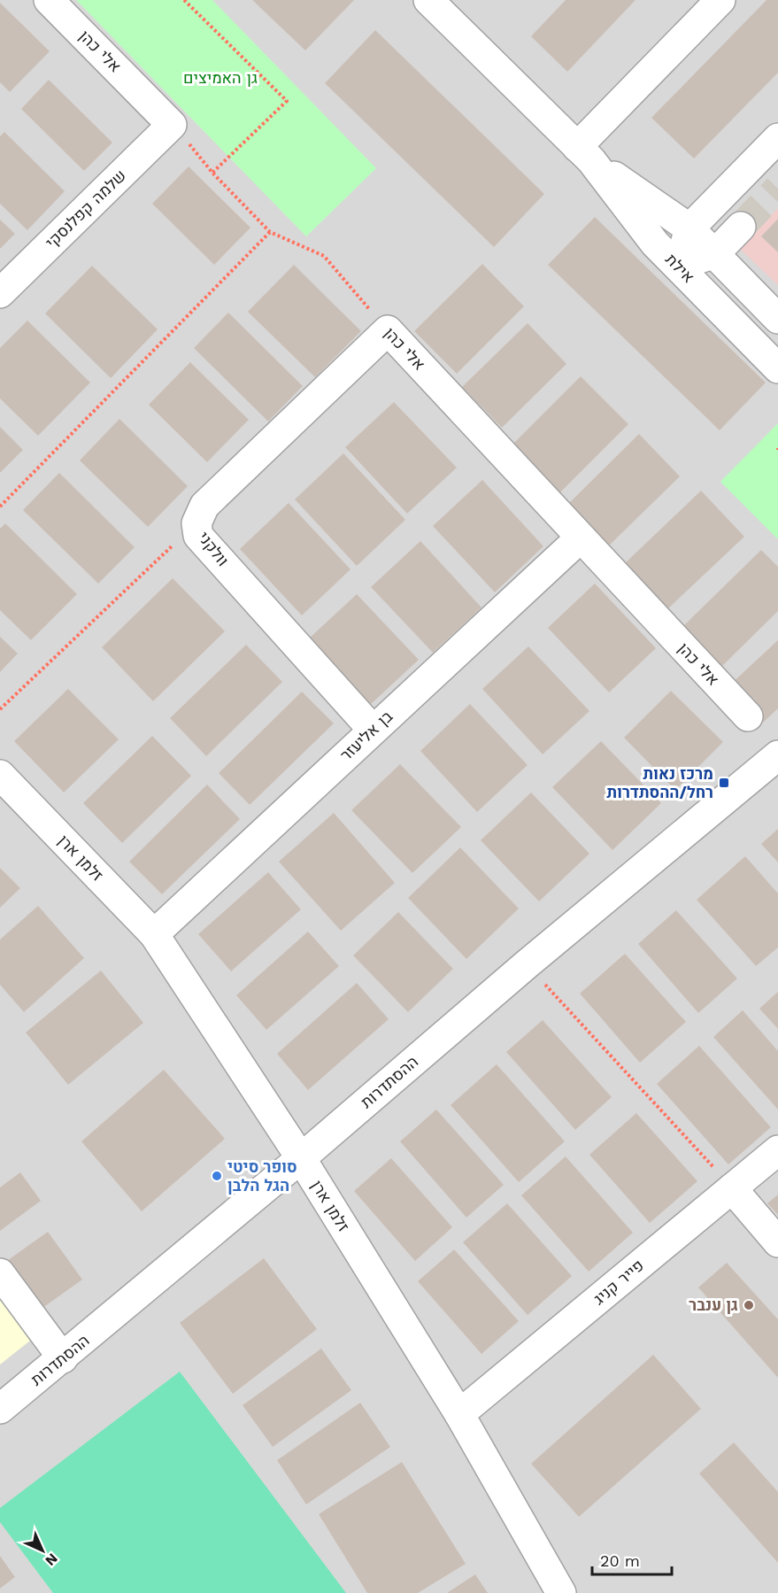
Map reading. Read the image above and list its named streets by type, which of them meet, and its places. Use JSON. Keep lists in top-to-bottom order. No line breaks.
{"streets":{"street":["אלי כהן","שלמה קפלנסקי","אילת","וולקני","בן אליעזר","זלמן ארן","ההסתדרות","פייר קניג"]},"crossings":[["אלי כהן","שלמה קפלנסקי"],["אלי כהן","וולקני"],["אלי כהן","בן אליעזר"],["וולקני","בן אליעזר"],["בן אליעזר","זלמן ארן"],["זלמן ארן","ההסתדרות"],["זלמן ארן","פייר קניג"]],"parks":["גן האמיצים"],"places":{"transit":["מרכז נאות רחל/ההסתדרות"],"other":["סופר סיטי הגל הלבן","גן ענבר"]},"scale_bar":"20 m","north":"bottom right"}
